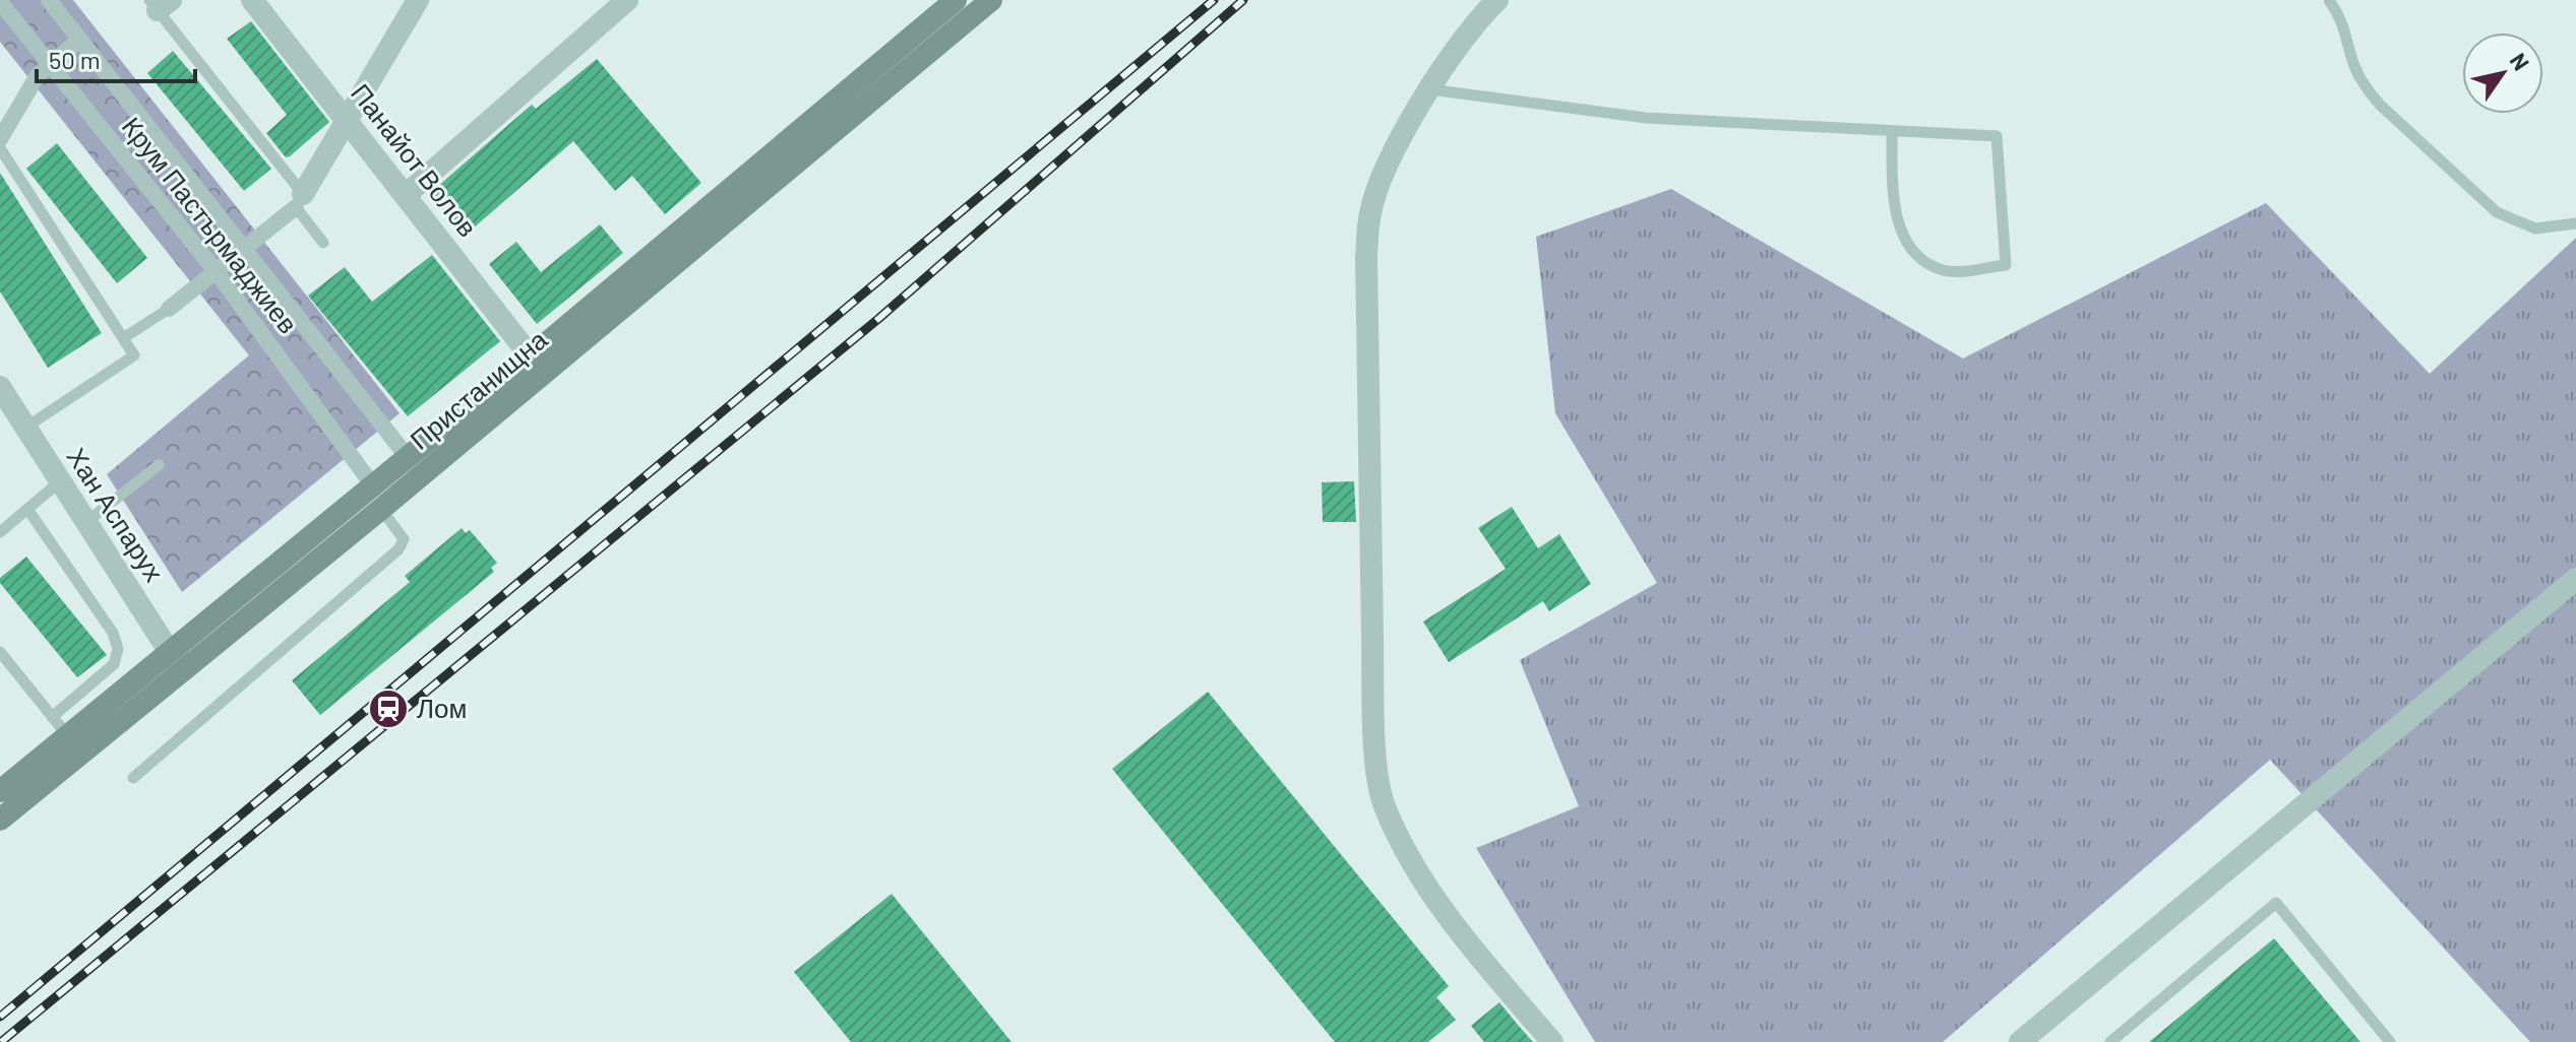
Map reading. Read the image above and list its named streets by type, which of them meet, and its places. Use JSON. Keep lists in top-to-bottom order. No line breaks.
{"streets":{"main road":["Пристанищна"],"street":["Панайот Волов","Крум Пастърмаджиев","Хан Аспарух"]},"crossings":[["Панайот Волов","Пристанищна"],["Крум Пастърмаджиев","Пристанищна"],["Пристанищна","Хан Аспарух"]],"places":{"station":["Лом"]},"scale_bar":"50 m","north":"top right"}
